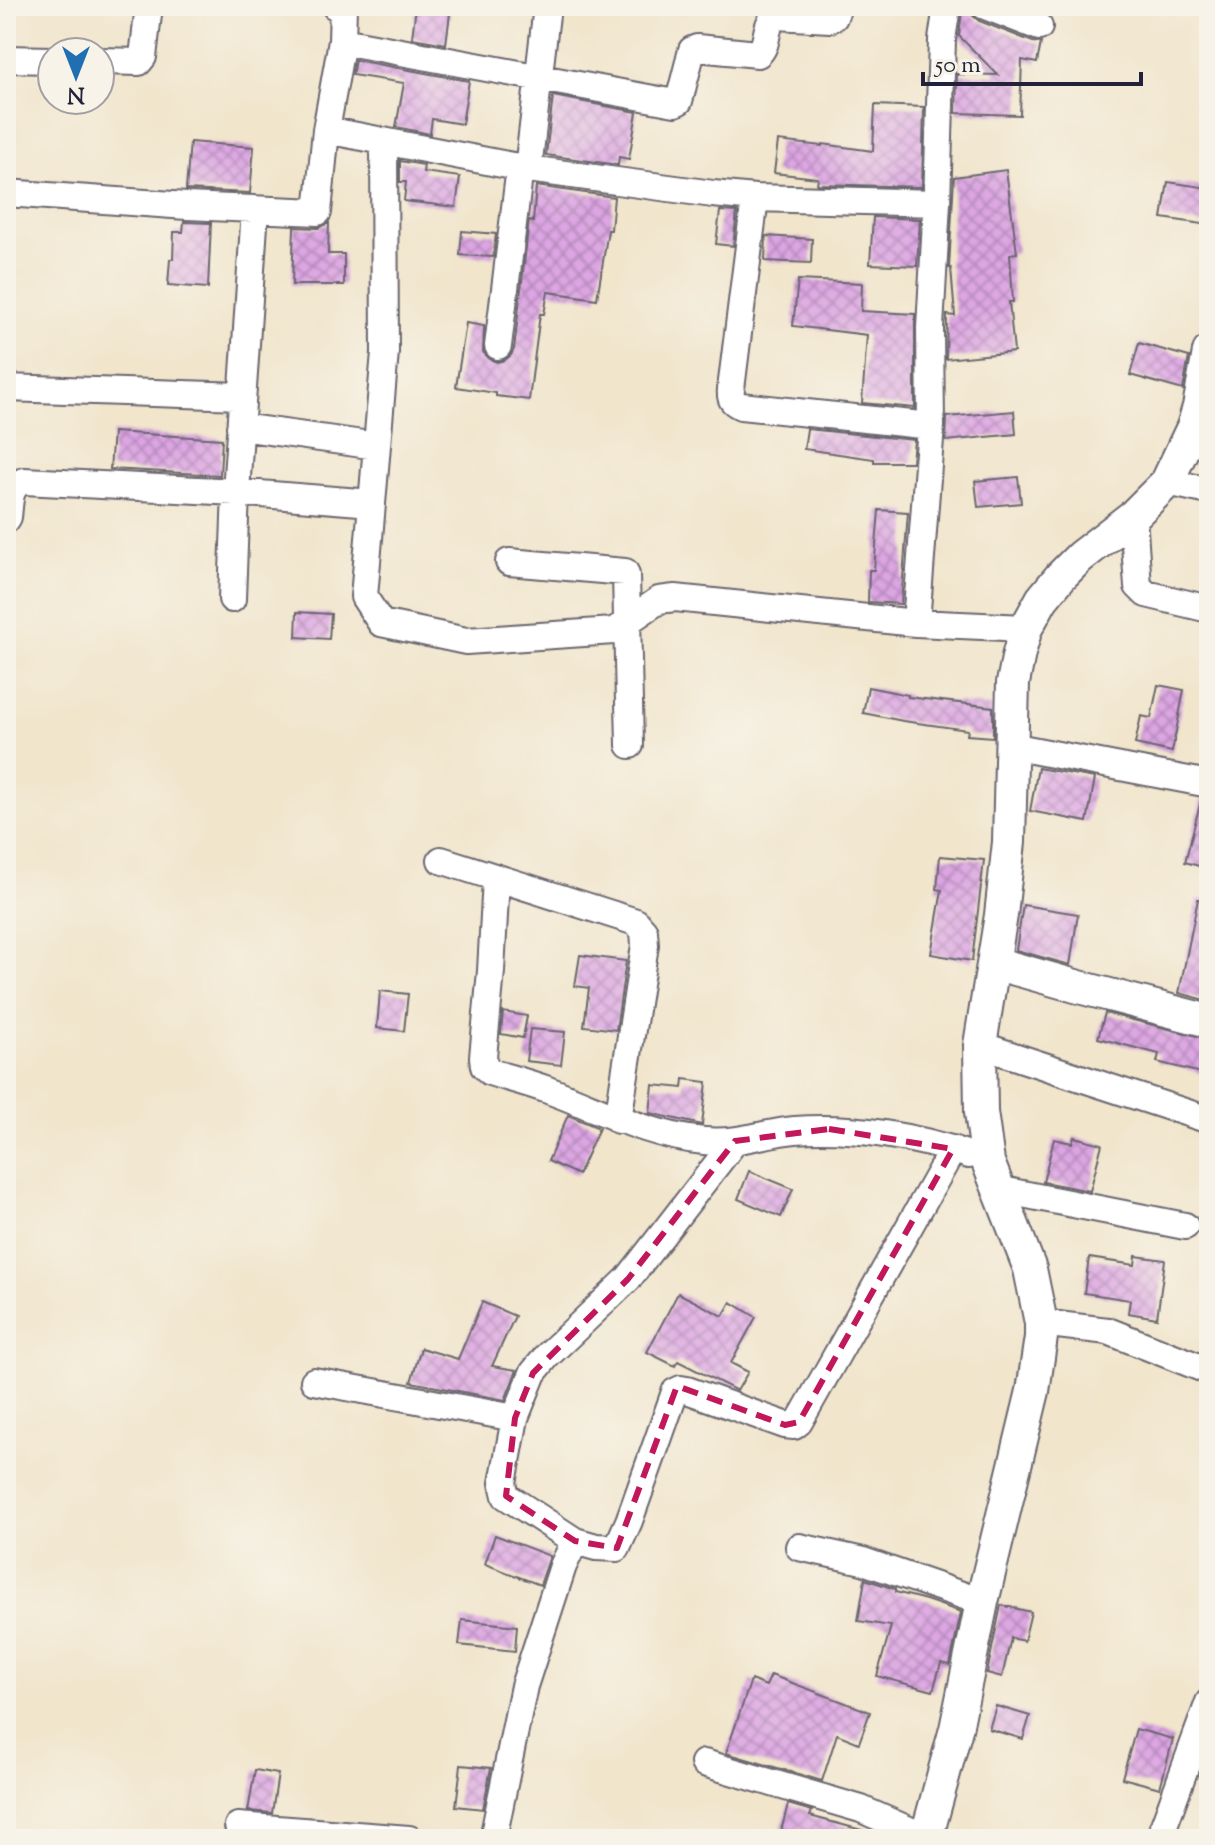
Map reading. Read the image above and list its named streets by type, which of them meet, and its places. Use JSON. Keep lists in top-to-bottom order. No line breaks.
{"scale_bar":"50 m","north":"bottom"}
